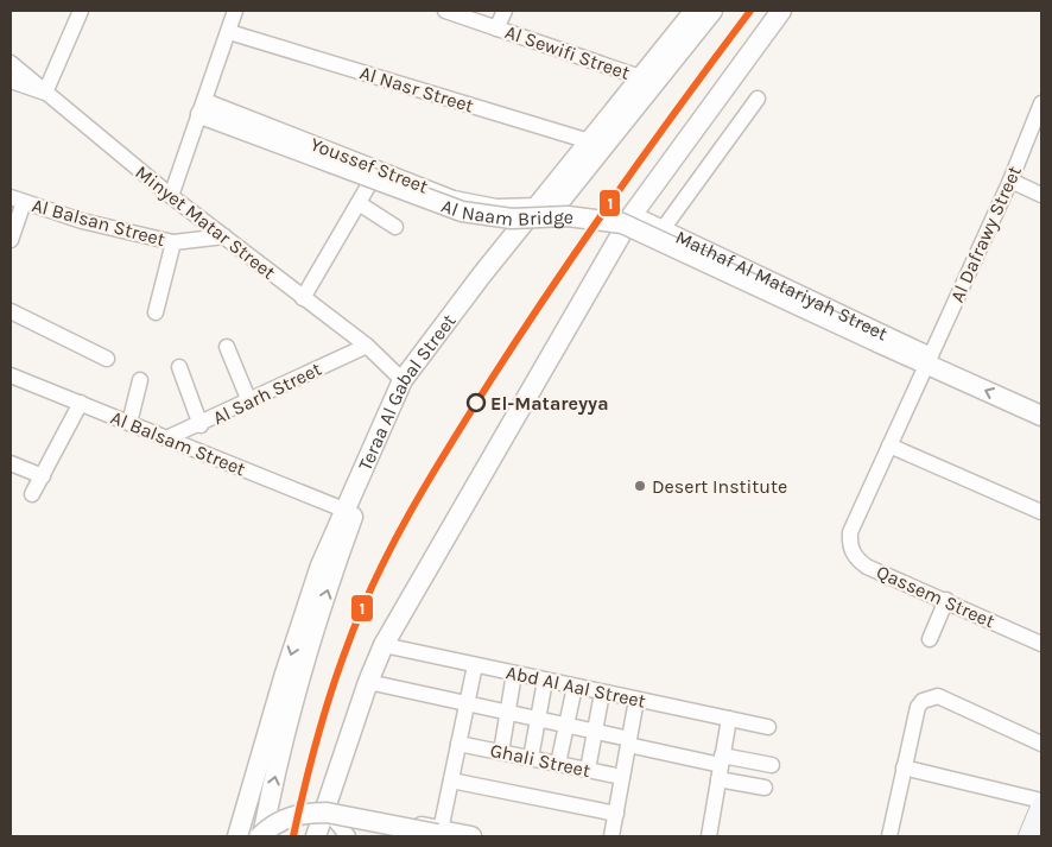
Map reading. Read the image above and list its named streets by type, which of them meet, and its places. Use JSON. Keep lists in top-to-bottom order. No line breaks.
{"streets":{"street":["Al Sewifi Street","Al Nasr Street","Youssef Street","Al Naam Bridge","Al Balsan Street","Minyet Matar Street","Al Dafrawy Street","Mathaf Al Matariyah Street","Teraa Al Gabal Street","Al Sarh Street","Al Balsam Street","Qassem Street","Abd Al Aal Street","Ghali Street"]},"crossings":[["Al Sewifi Street","Teraa Al Gabal Street"],["Al Nasr Street","Teraa Al Gabal Street"],["Youssef Street","Al Naam Bridge"],["Youssef Street","Teraa Al Gabal Street"],["Al Naam Bridge","Mathaf Al Matariyah Street"],["Al Balsan Street","Minyet Matar Street"],["Minyet Matar Street","Teraa Al Gabal Street"],["Minyet Matar Street","Al Sarh Street"],["Al Dafrawy Street","Mathaf Al Matariyah Street"],["Al Dafrawy Street","Qassem Street"],["Teraa Al Gabal Street","Al Balsam Street"],["Al Sarh Street","Al Balsam Street"]],"places":["El-Matareyya","Desert Institute"],"lines":["transit line 1"]}
